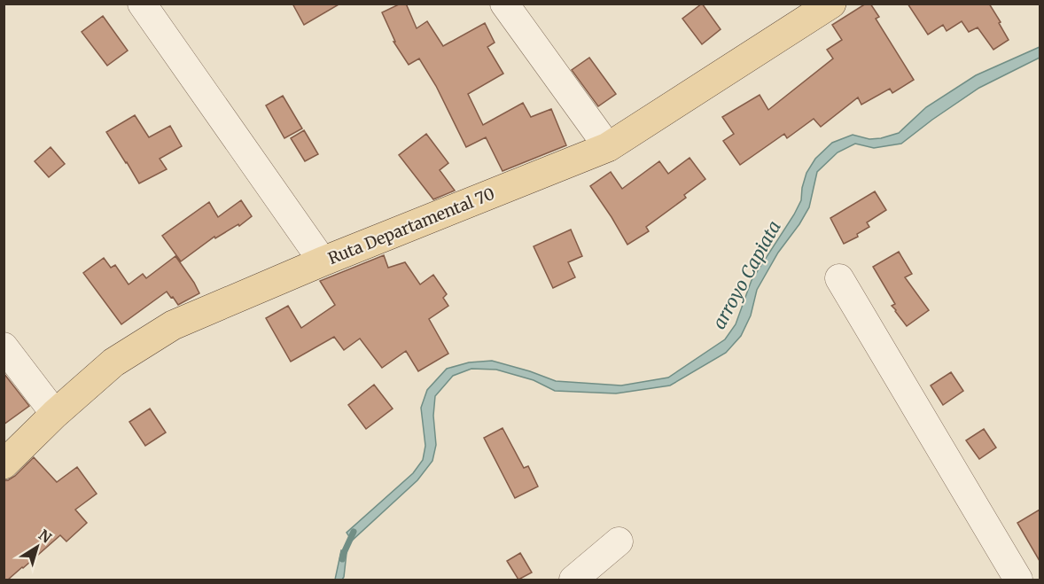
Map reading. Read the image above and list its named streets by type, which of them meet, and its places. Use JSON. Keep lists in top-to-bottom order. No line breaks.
{"streets":{"main road":["Ruta Departamental 70"]},"water":["arroyo Capiata"],"north":"top right"}
